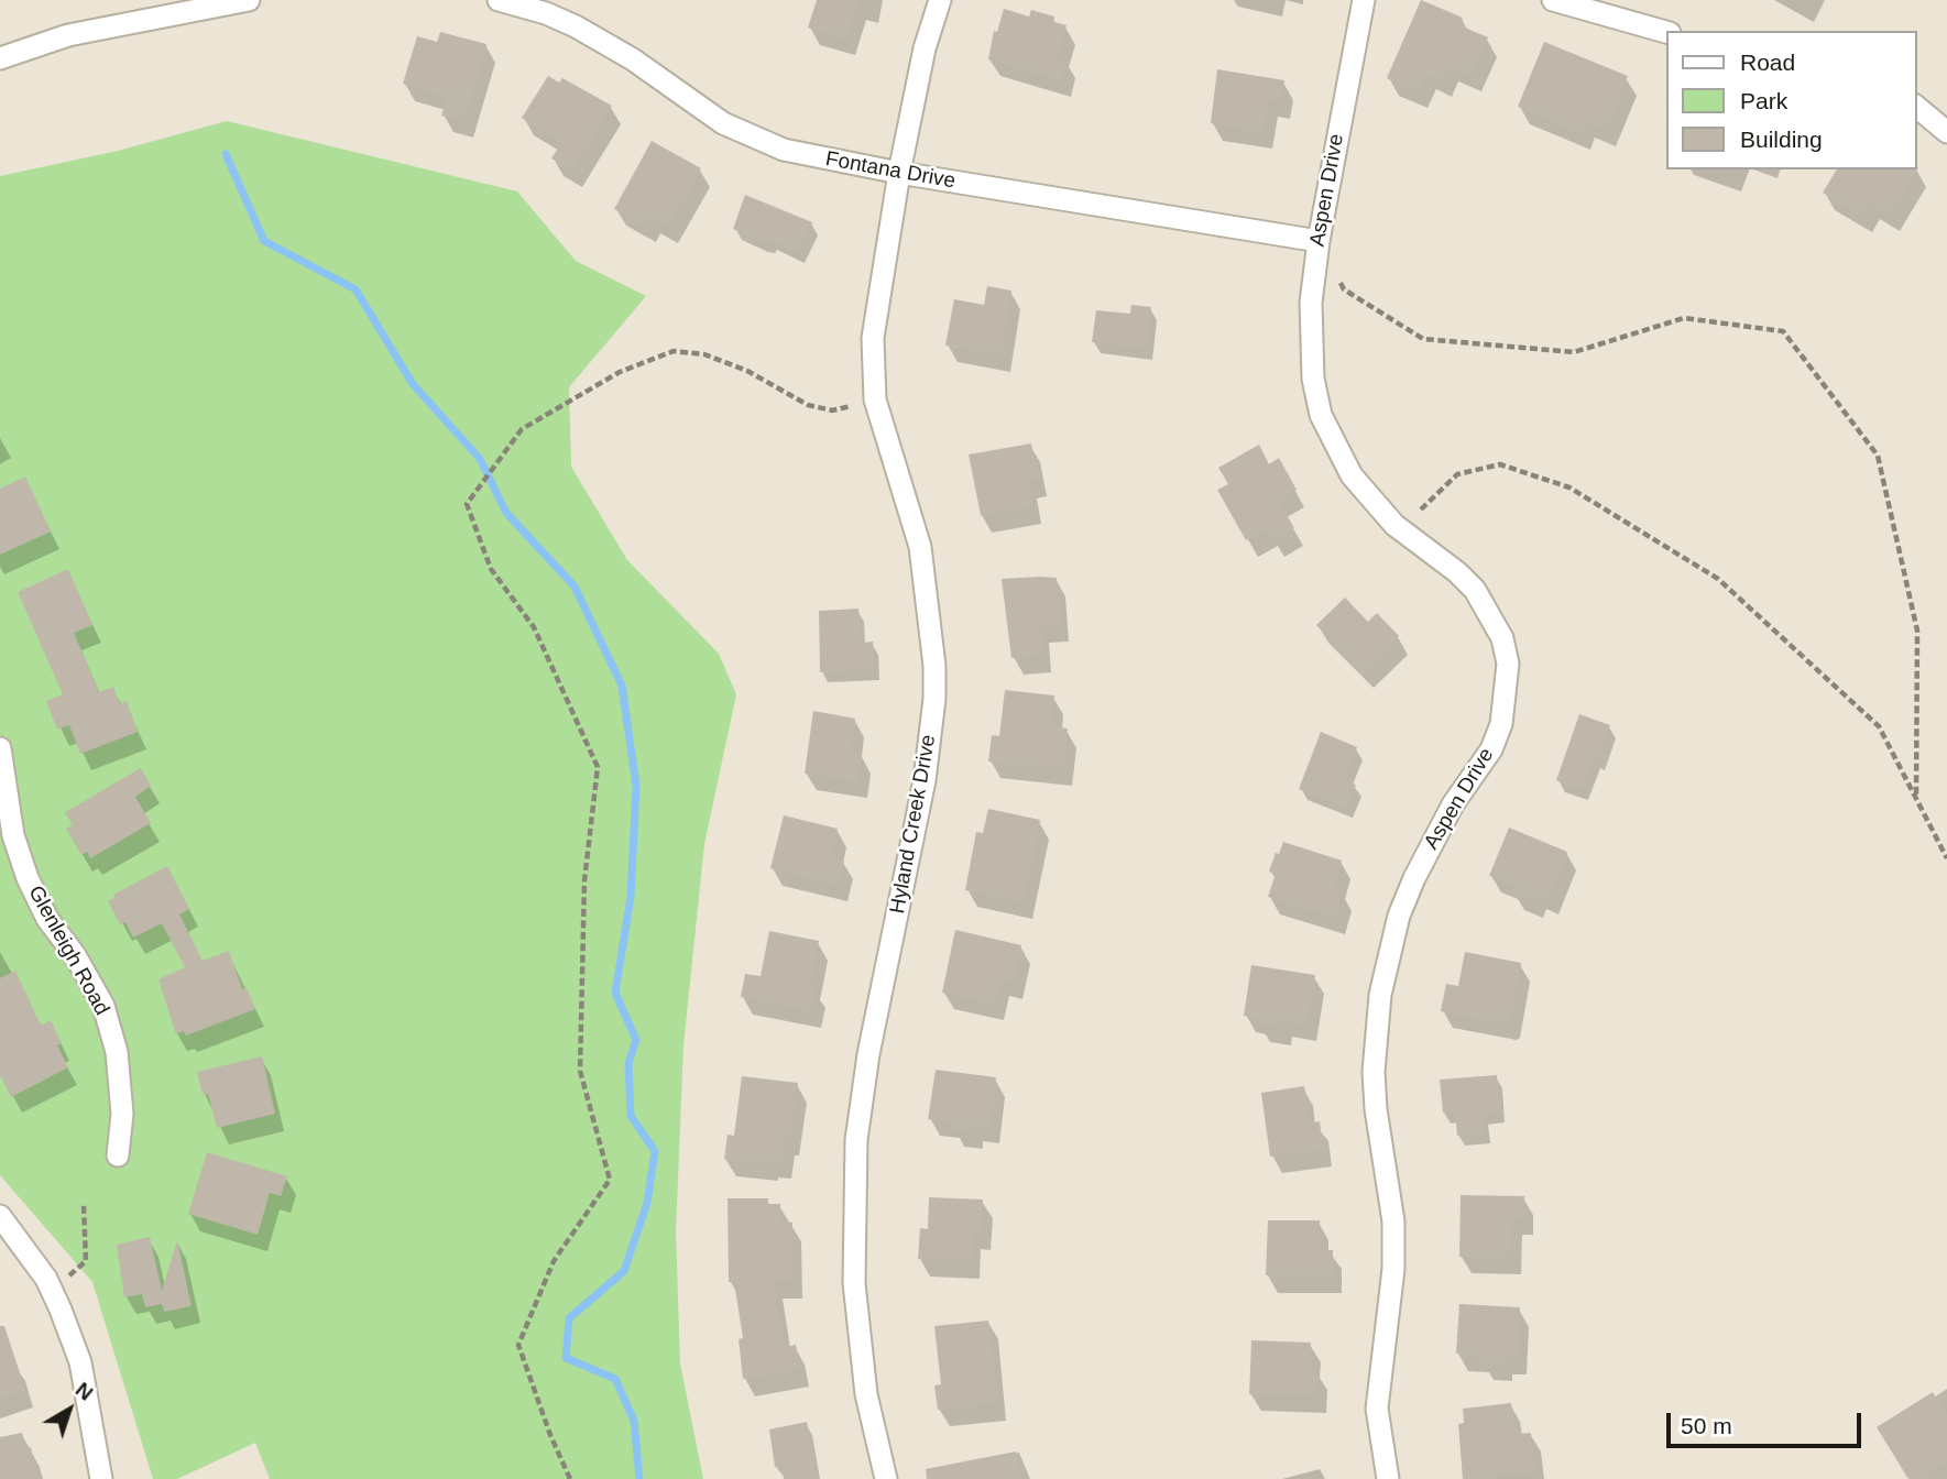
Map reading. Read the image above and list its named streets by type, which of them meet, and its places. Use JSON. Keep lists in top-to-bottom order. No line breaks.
{"streets":{"street":["Fontana Drive","Aspen Drive","Hyland Creek Drive","Glenleigh Road"]},"crossings":[["Fontana Drive","Aspen Drive"],["Fontana Drive","Hyland Creek Drive"]],"legend":["Road","Park","Building"],"scale_bar":"50 m","north":"top right"}
